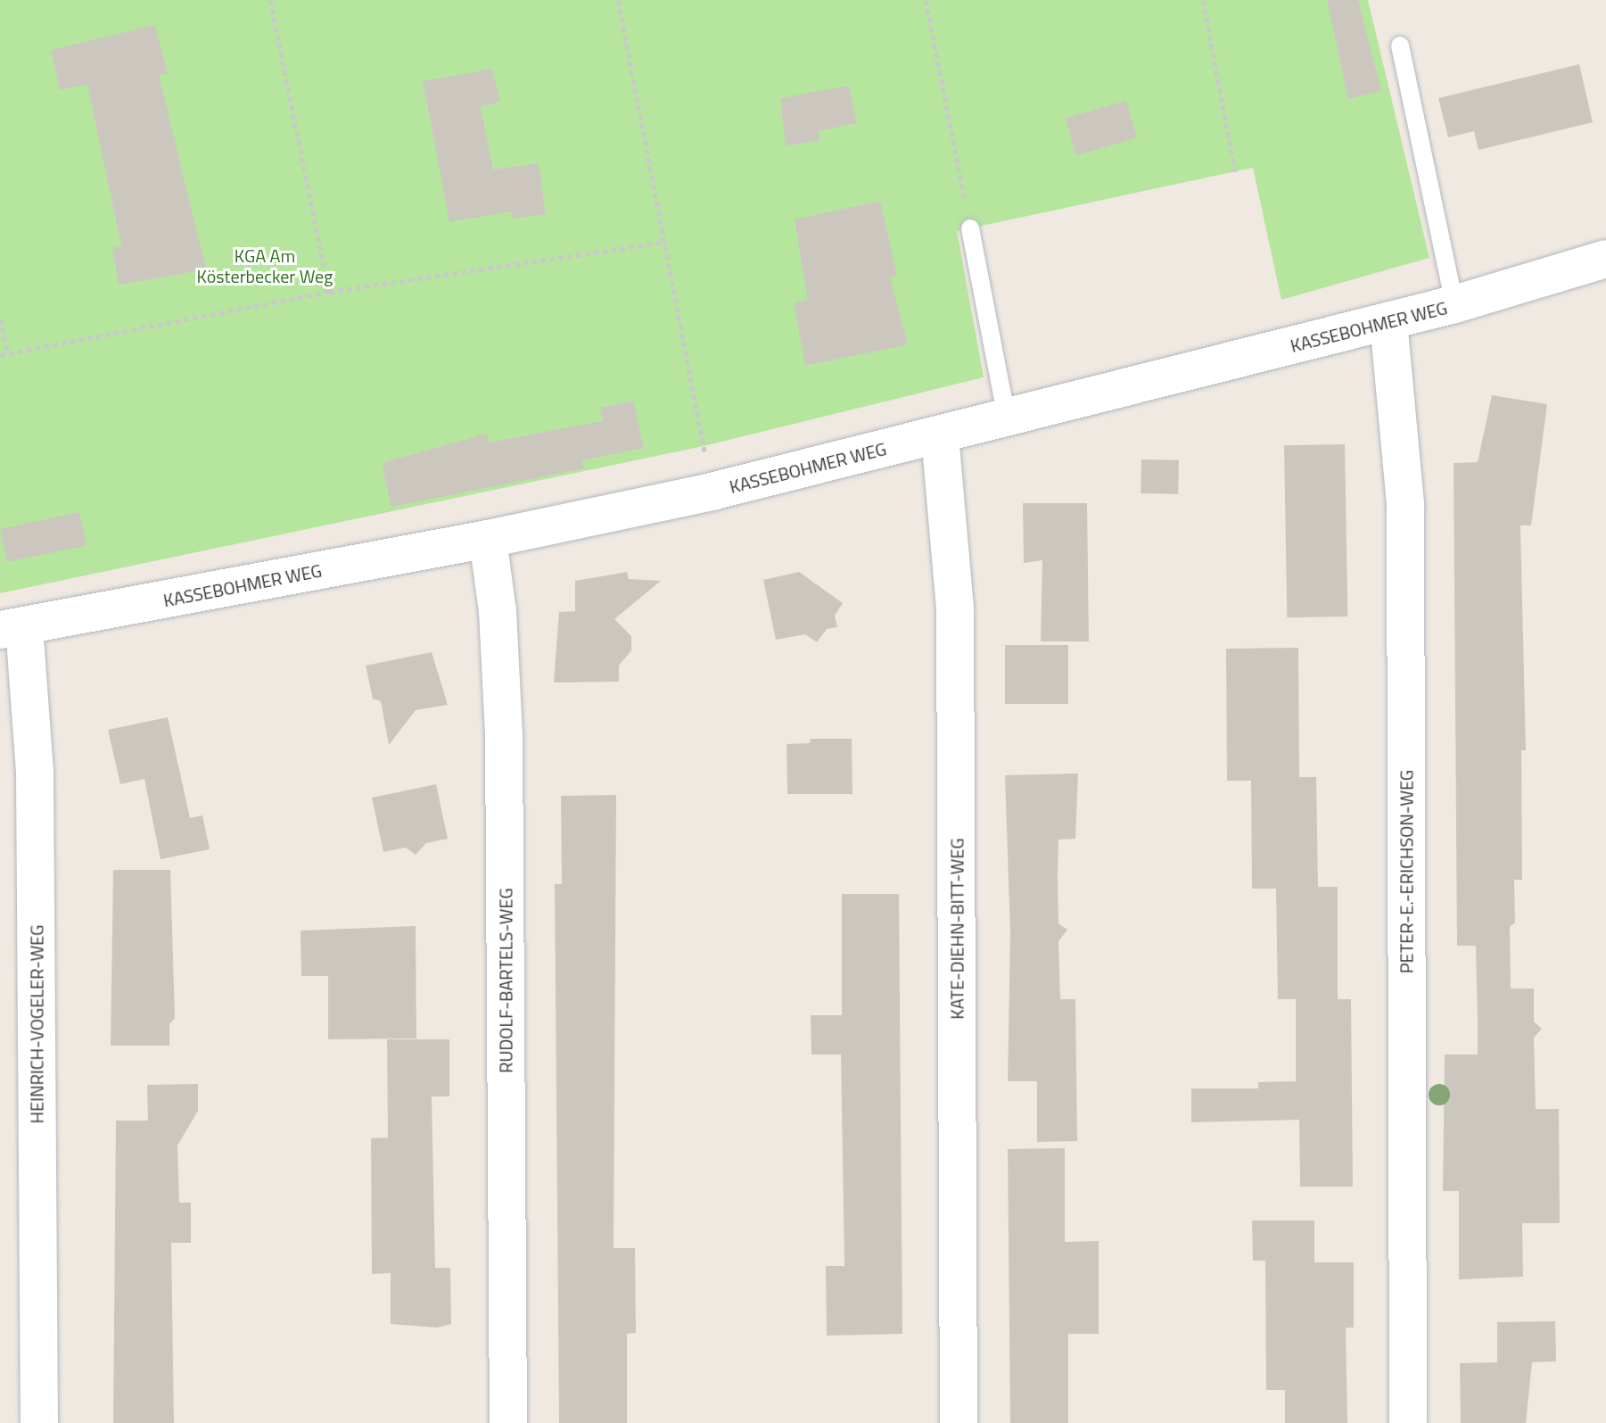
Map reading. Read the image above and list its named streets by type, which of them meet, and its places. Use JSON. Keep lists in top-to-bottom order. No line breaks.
{"streets":{"street":["KASSEBOHMER WEG","PETER-E.-ERICHSON-WEG","KATE-DIEHN-BITT-WEG","RUDOLF-BARTELS-WEG","HEINRICH-VOGELER-WEG"]},"crossings":[["KASSEBOHMER WEG","PETER-E.-ERICHSON-WEG"],["KASSEBOHMER WEG","KATE-DIEHN-BITT-WEG"],["KASSEBOHMER WEG","RUDOLF-BARTELS-WEG"],["KASSEBOHMER WEG","HEINRICH-VOGELER-WEG"]],"parks":["KGA Am Kösterbecker Weg"]}
